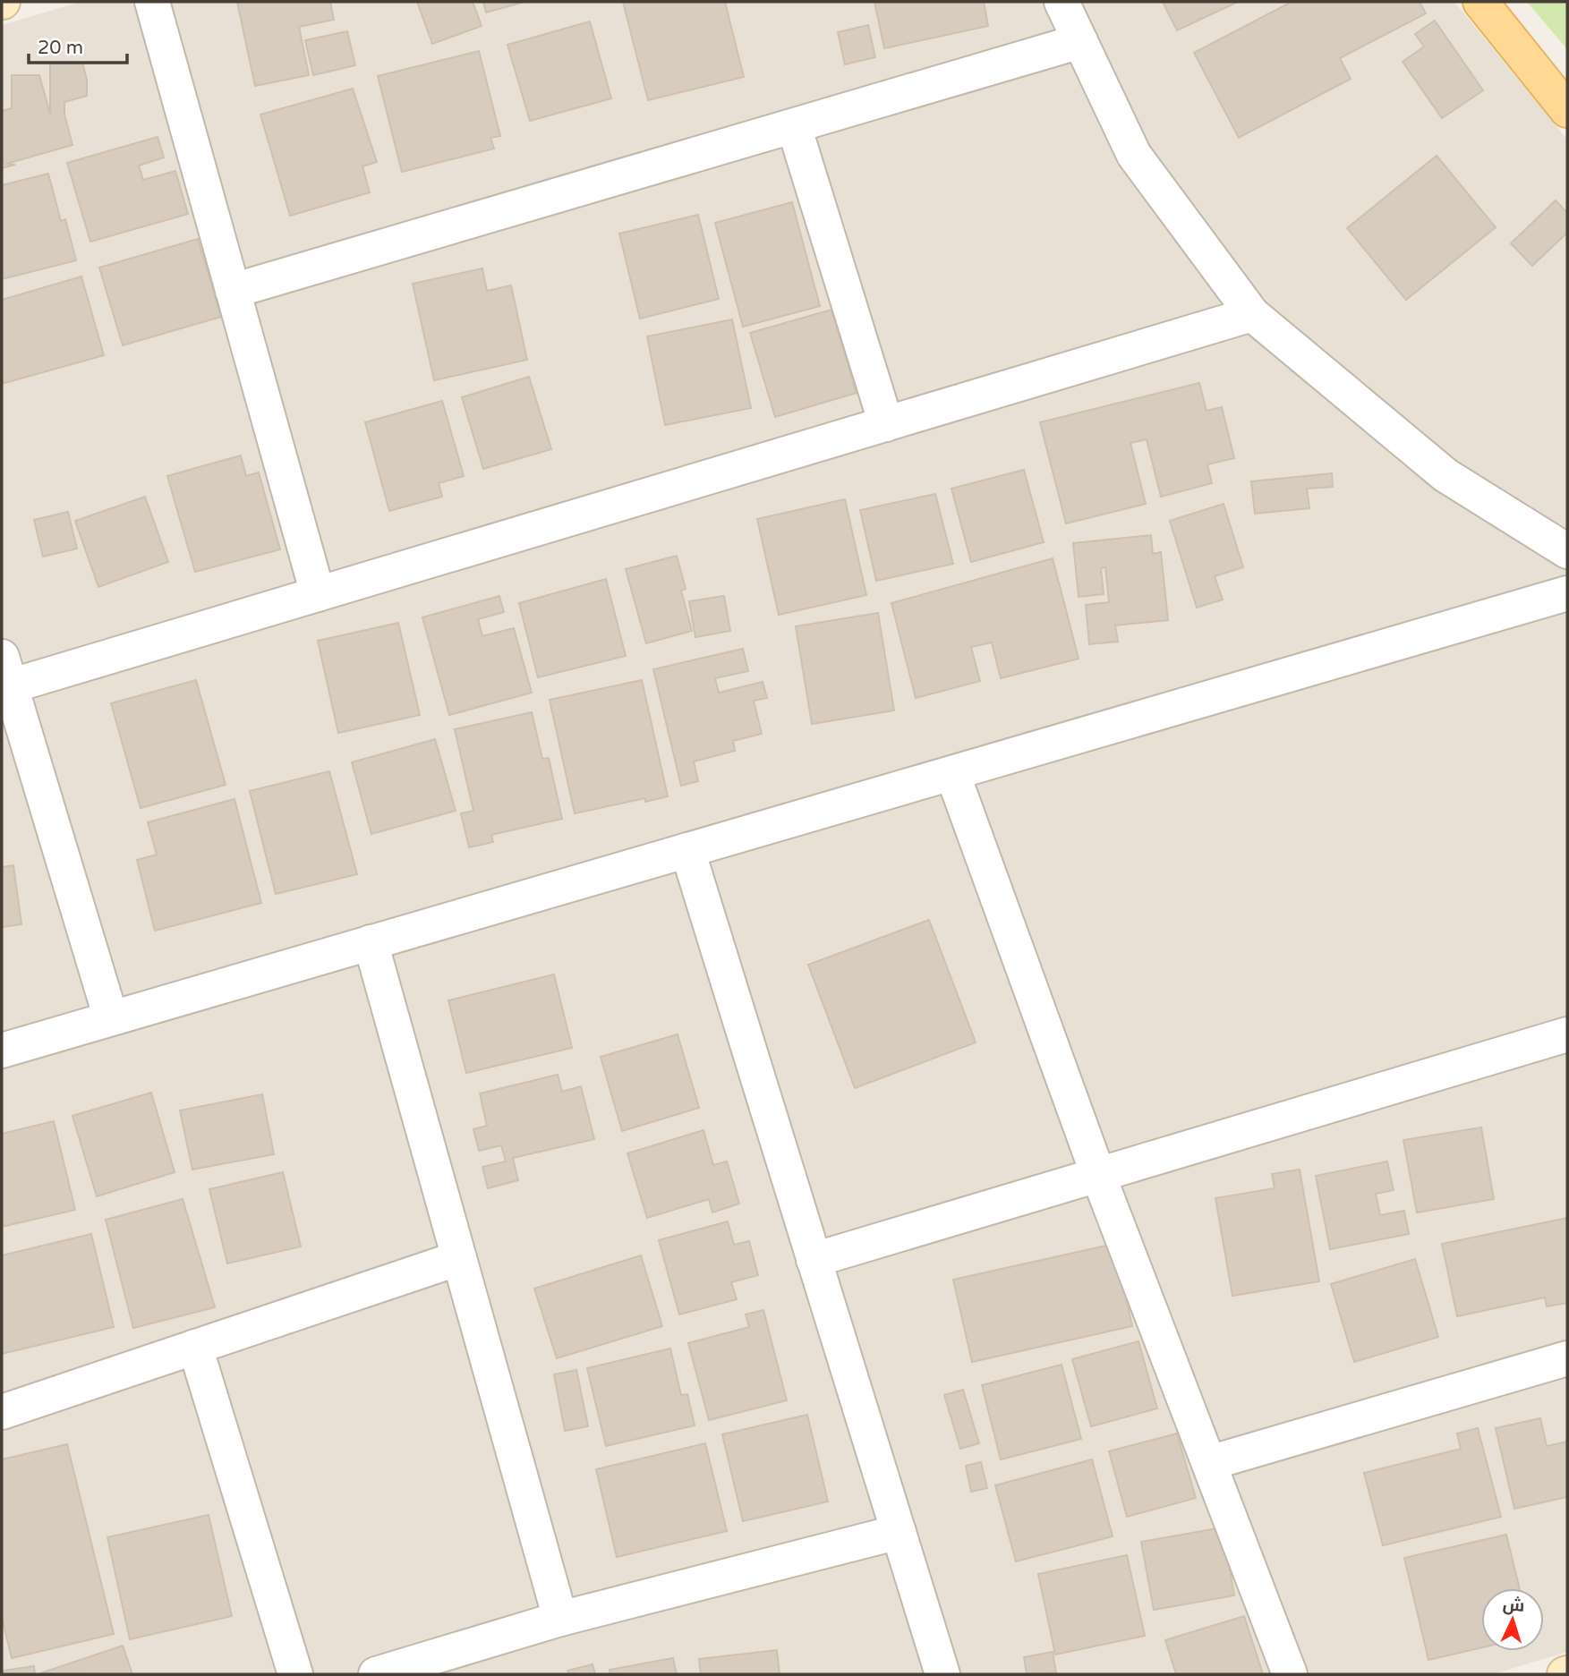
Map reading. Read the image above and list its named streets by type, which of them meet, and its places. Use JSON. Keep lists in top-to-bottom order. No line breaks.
{"scale_bar":"20 m","north":"top"}
